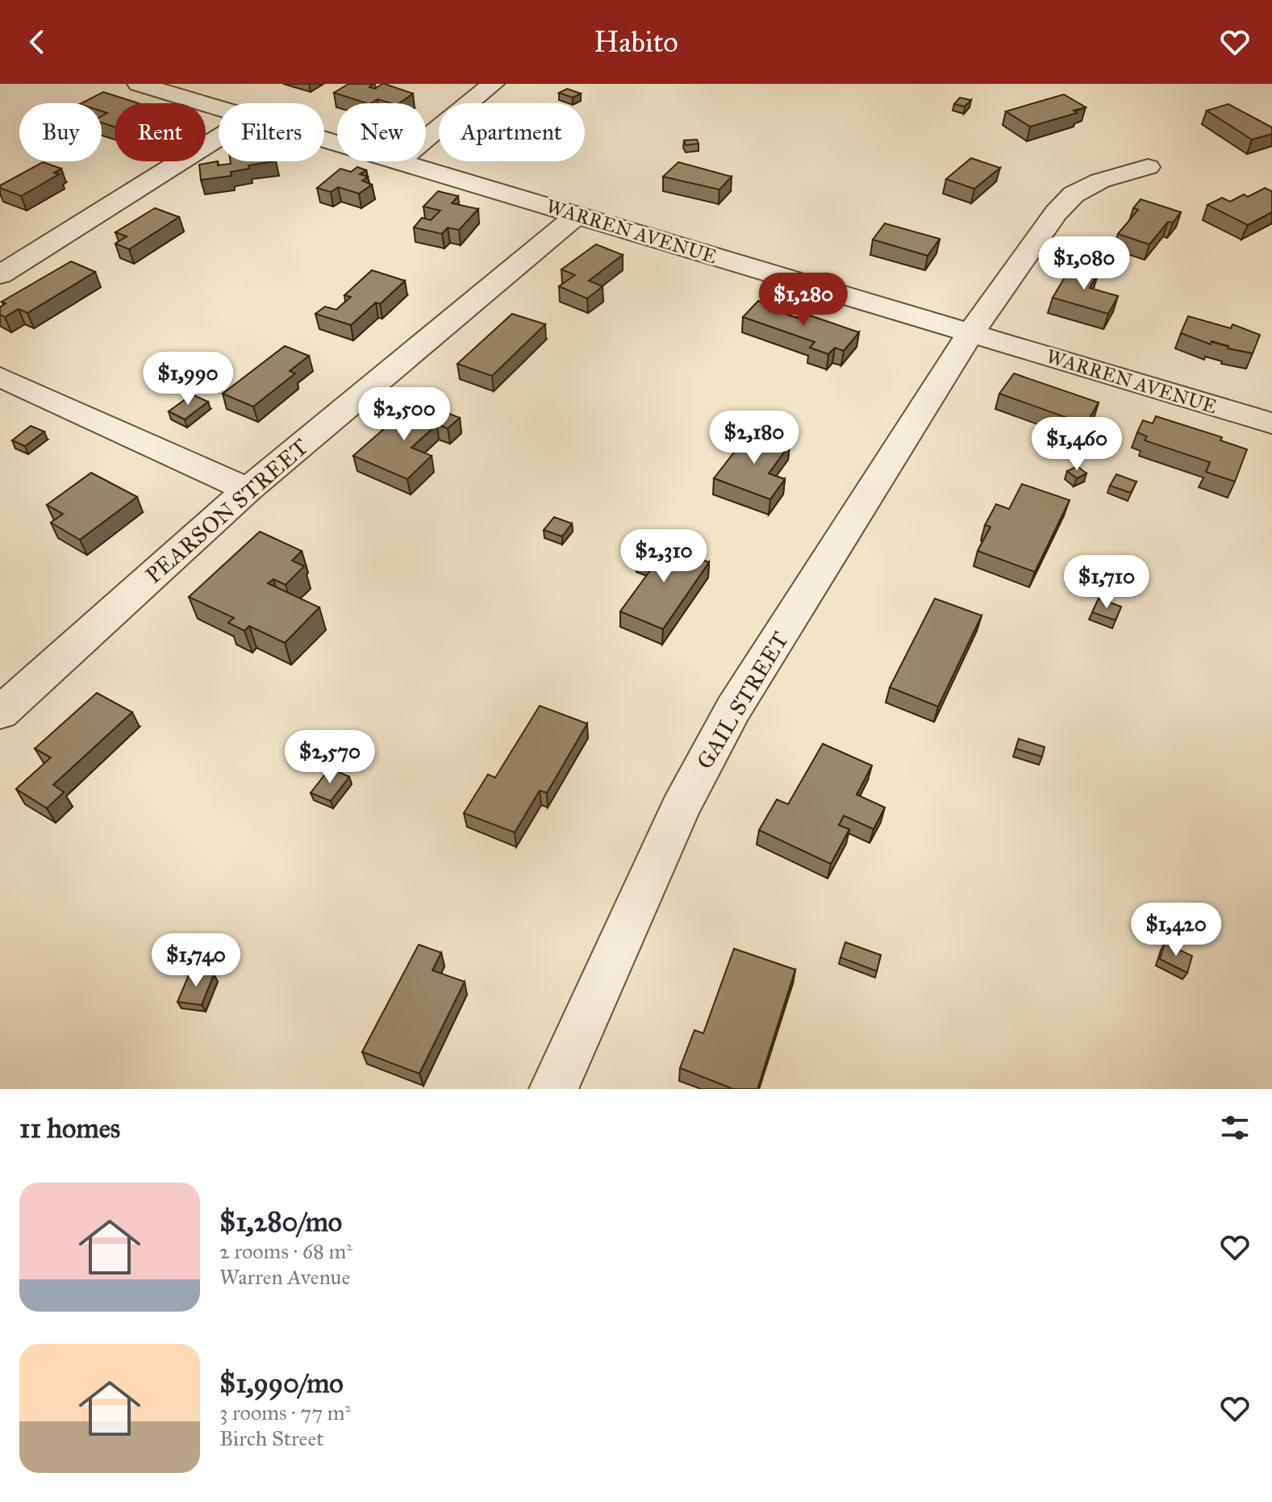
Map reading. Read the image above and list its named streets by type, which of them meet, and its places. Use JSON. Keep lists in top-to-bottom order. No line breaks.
{"streets":{"street":["WARREN AVENUE","PEARSON STREET","GAIL STREET"]},"crossings":[["WARREN AVENUE","PEARSON STREET"],["WARREN AVENUE","GAIL STREET"]],"page":{"header":"Habito","chip":["Buy","Rent","Filters","New","Apartment"],"price":["$1,080","$1,280","$1,990","$2,500","$2,180","$1,460","$2,310","$1,710","$2,570","$1,420","$1,740"],"heading":"11 homes","list":[{"name":"$1,280/mo","note":"2 rooms · 68 m² · Warren Avenue"},{"name":"$1,990/mo","note":"3 rooms · 77 m² · Birch Street"}]}}
